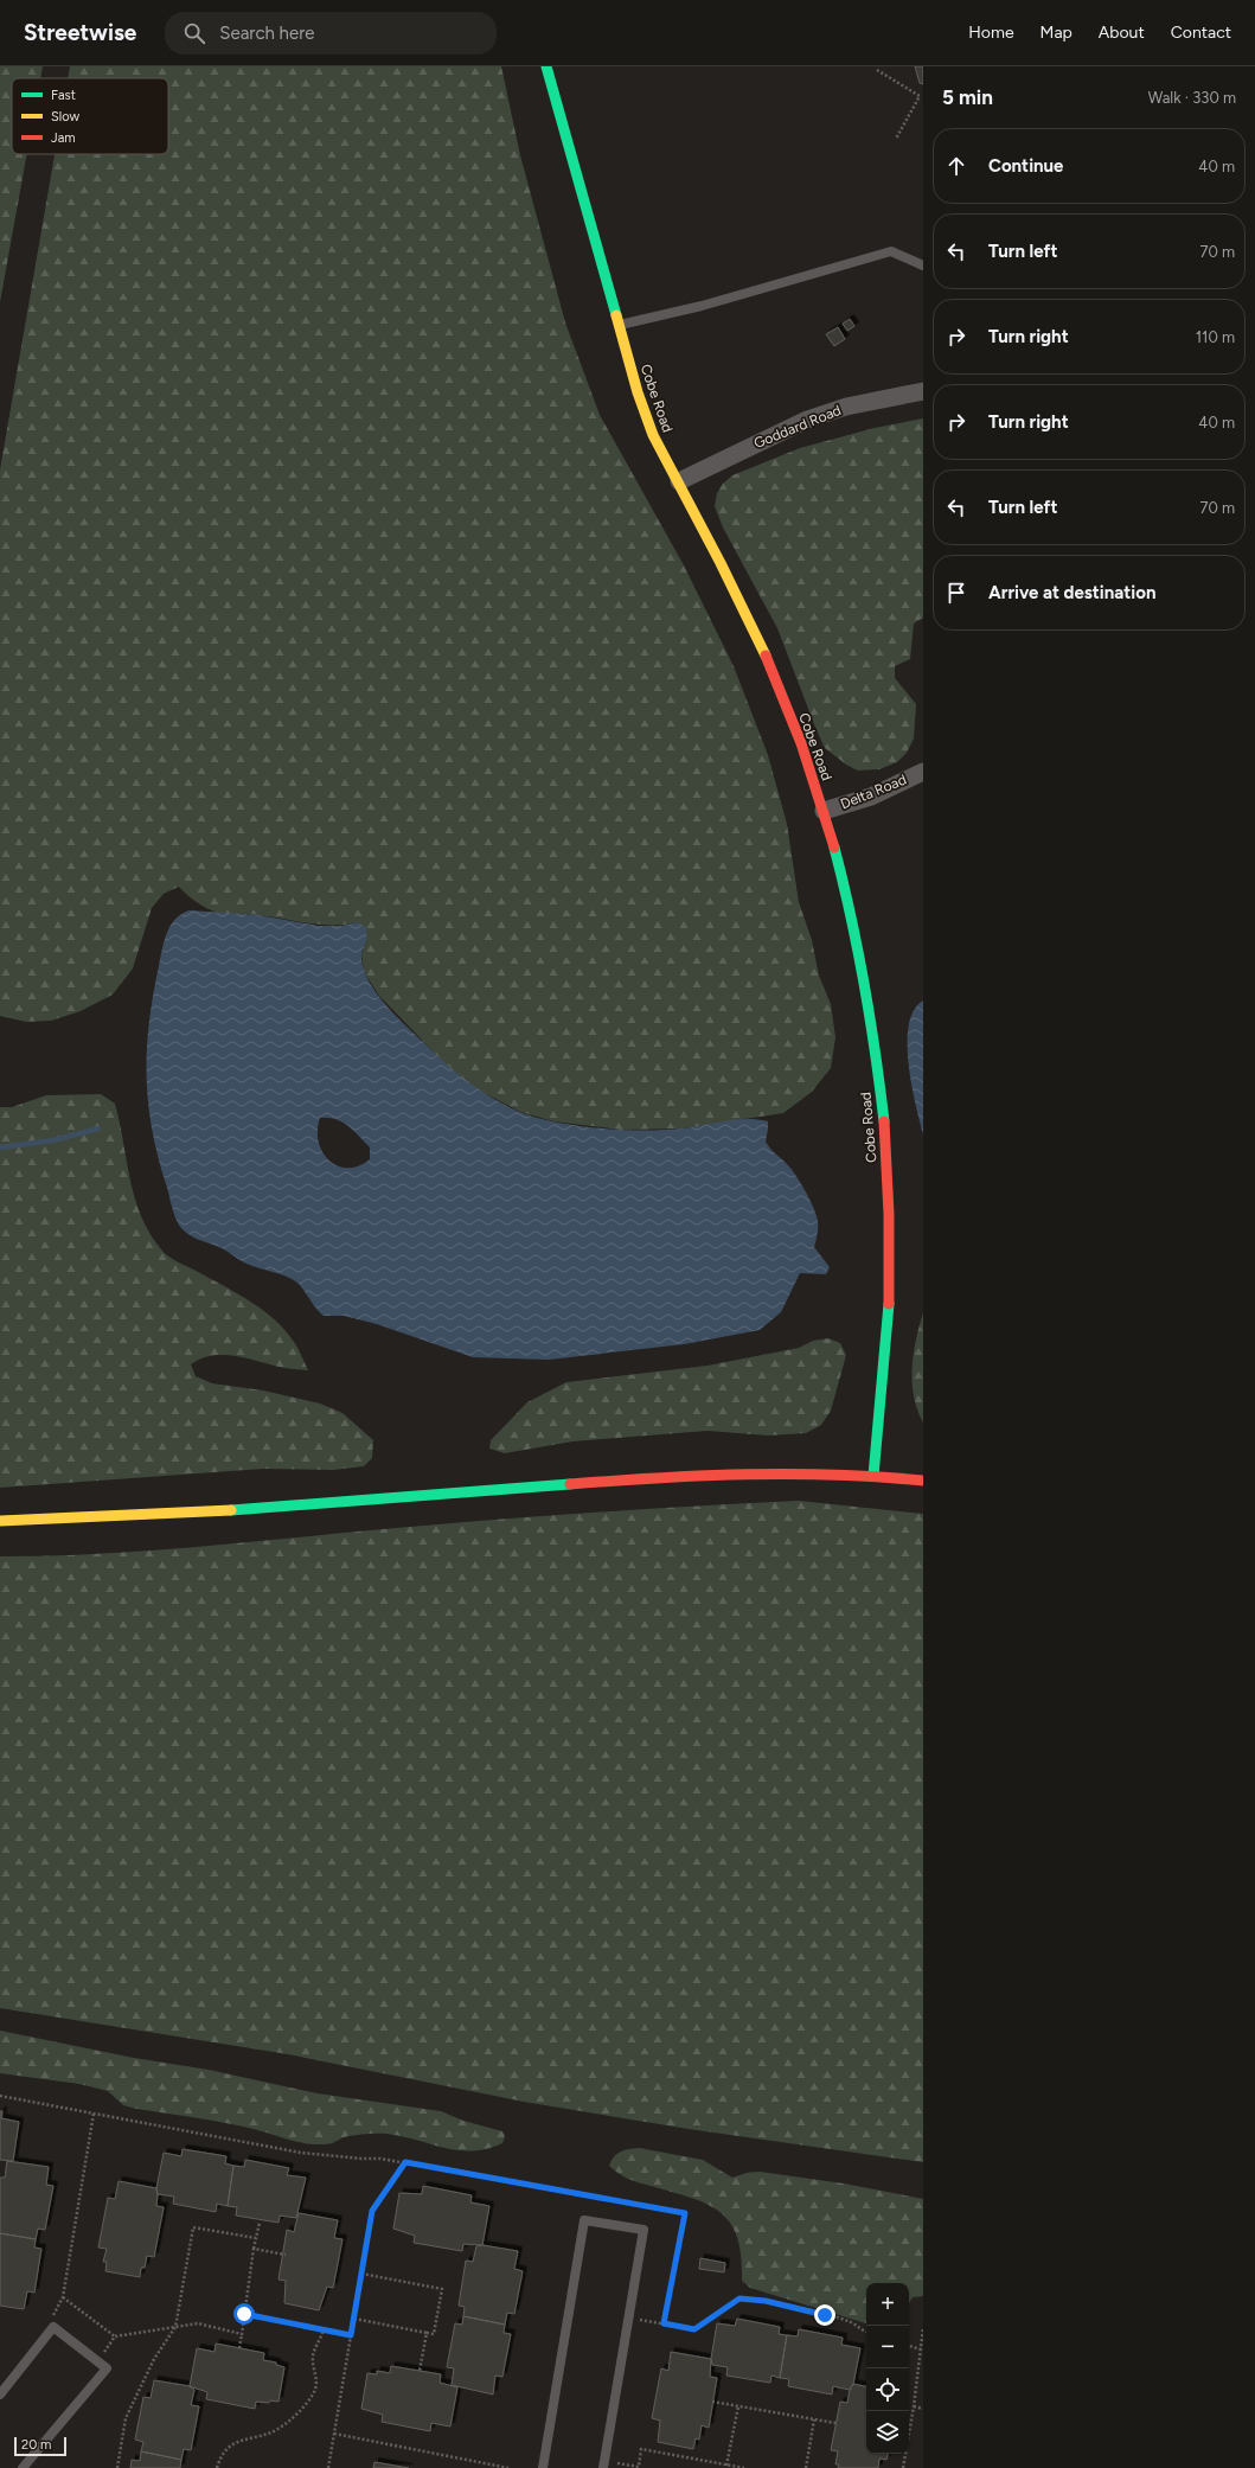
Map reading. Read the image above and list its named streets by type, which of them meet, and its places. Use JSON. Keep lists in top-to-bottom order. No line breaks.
{"streets":{"street":["Cobe Road","Goddard Road","Delta Road"]},"crossings":[["Cobe Road","Goddard Road"],["Cobe Road","Delta Road"]],"legend":["Fast","Slow","Jam"],"scale_bar":"20 m","page":{"header":"Streetwise","search":"Search here","nav":["Home","Map","About","Contact"],"heading":["5 min","Walk · 330 m"],"list":[["Continue","40 m"],["Turn left","70 m"],["Turn right","110 m"],["Turn right","40 m"],["Turn left","70 m"],"Arrive at destination"],"map_buttons":["+","−"],"scale":"20 m"}}
